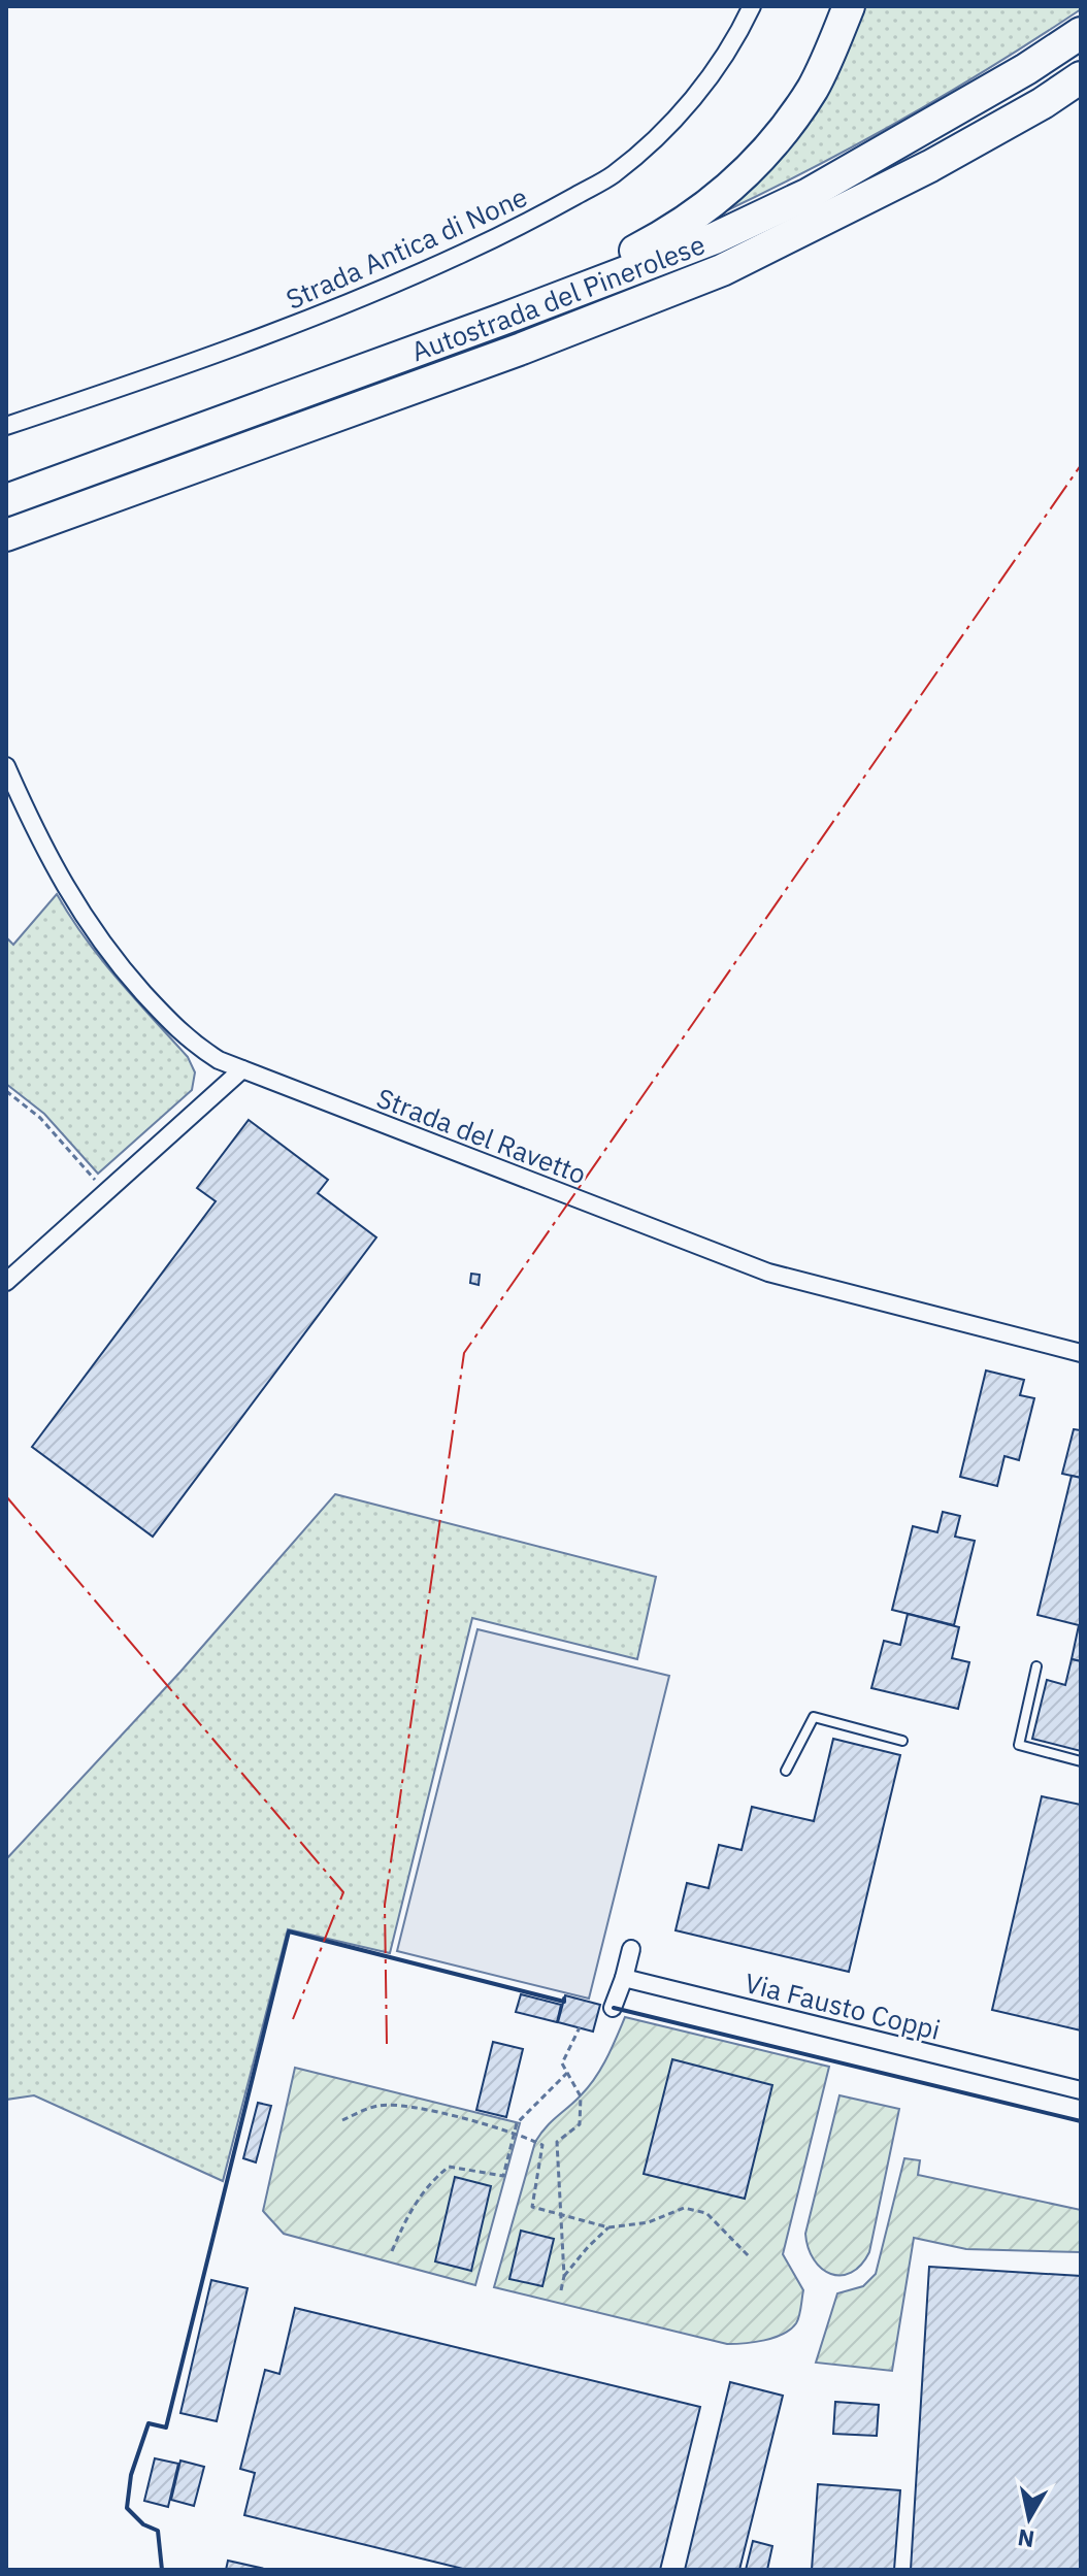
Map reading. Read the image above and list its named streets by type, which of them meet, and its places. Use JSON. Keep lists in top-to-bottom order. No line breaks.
{"streets":{"highway":["Autostrada del Pinerolese"],"street":["Strada Antica di None","Strada del Ravetto","Via Fausto Coppi"]},"north":"bottom"}
